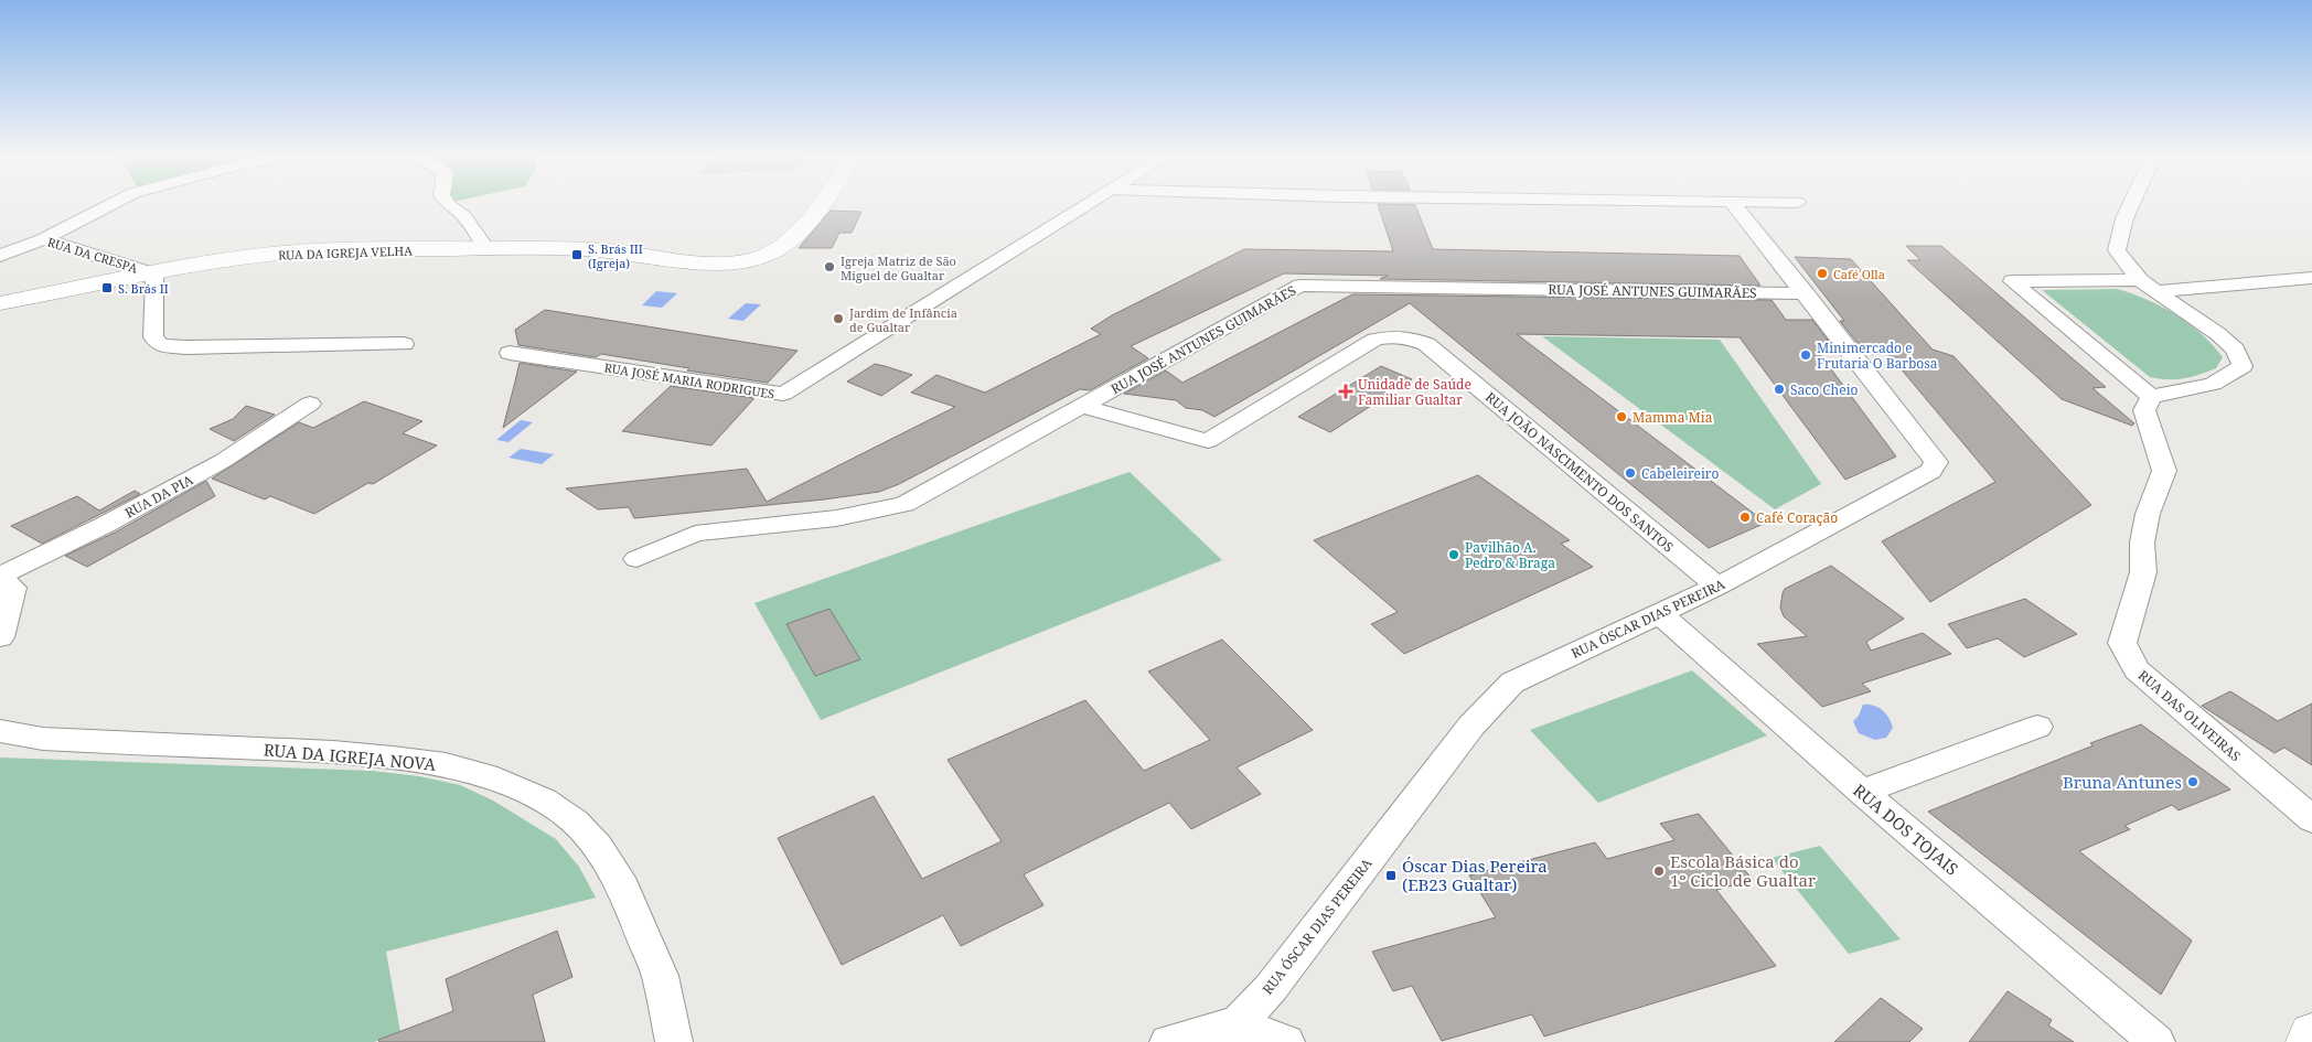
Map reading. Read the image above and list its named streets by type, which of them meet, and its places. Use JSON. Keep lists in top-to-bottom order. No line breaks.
{"streets":{"street":["RUA DA IGREJA VELHA","RUA DA CRESPA","RUA JOSÉ ANTUNES GUIMARÃES","RUA JOSÉ MARIA RODRIGUES","RUA JOÃO NASCIMENTO DOS SANTOS","RUA DA PIA","RUA ÓSCAR DIAS PEREIRA","RUA DAS OLIVEIRAS","RUA DA IGREJA NOVA","RUA DOS TOJAIS"]},"crossings":[["RUA DA IGREJA VELHA","RUA DA CRESPA"],["RUA JOSÉ ANTUNES GUIMARÃES","RUA JOÃO NASCIMENTO DOS SANTOS"],["RUA JOSÉ ANTUNES GUIMARÃES","RUA ÓSCAR DIAS PEREIRA"],["RUA JOÃO NASCIMENTO DOS SANTOS","RUA ÓSCAR DIAS PEREIRA"],["RUA ÓSCAR DIAS PEREIRA","RUA DOS TOJAIS"]],"places":{"transit":["S. Brás III (Igreja)","S. Brás II","Óscar Dias Pereira (EB23 Gualtar)"],"other":["Igreja Matriz de São Miguel de Gualtar","Café Olla","Jardim de Infância de Gualtar","Minimercado e Frutaria O Barbosa","Saco Cheio","Mamma Mia","Cabeleireiro","Café Coração","Pavilhão A. Pedro & Braga","Bruna Antunes","Escola Básica do 1º Ciclo de Gualtar"],"health":["Unidade de Saúde Familiar Gualtar"]}}
